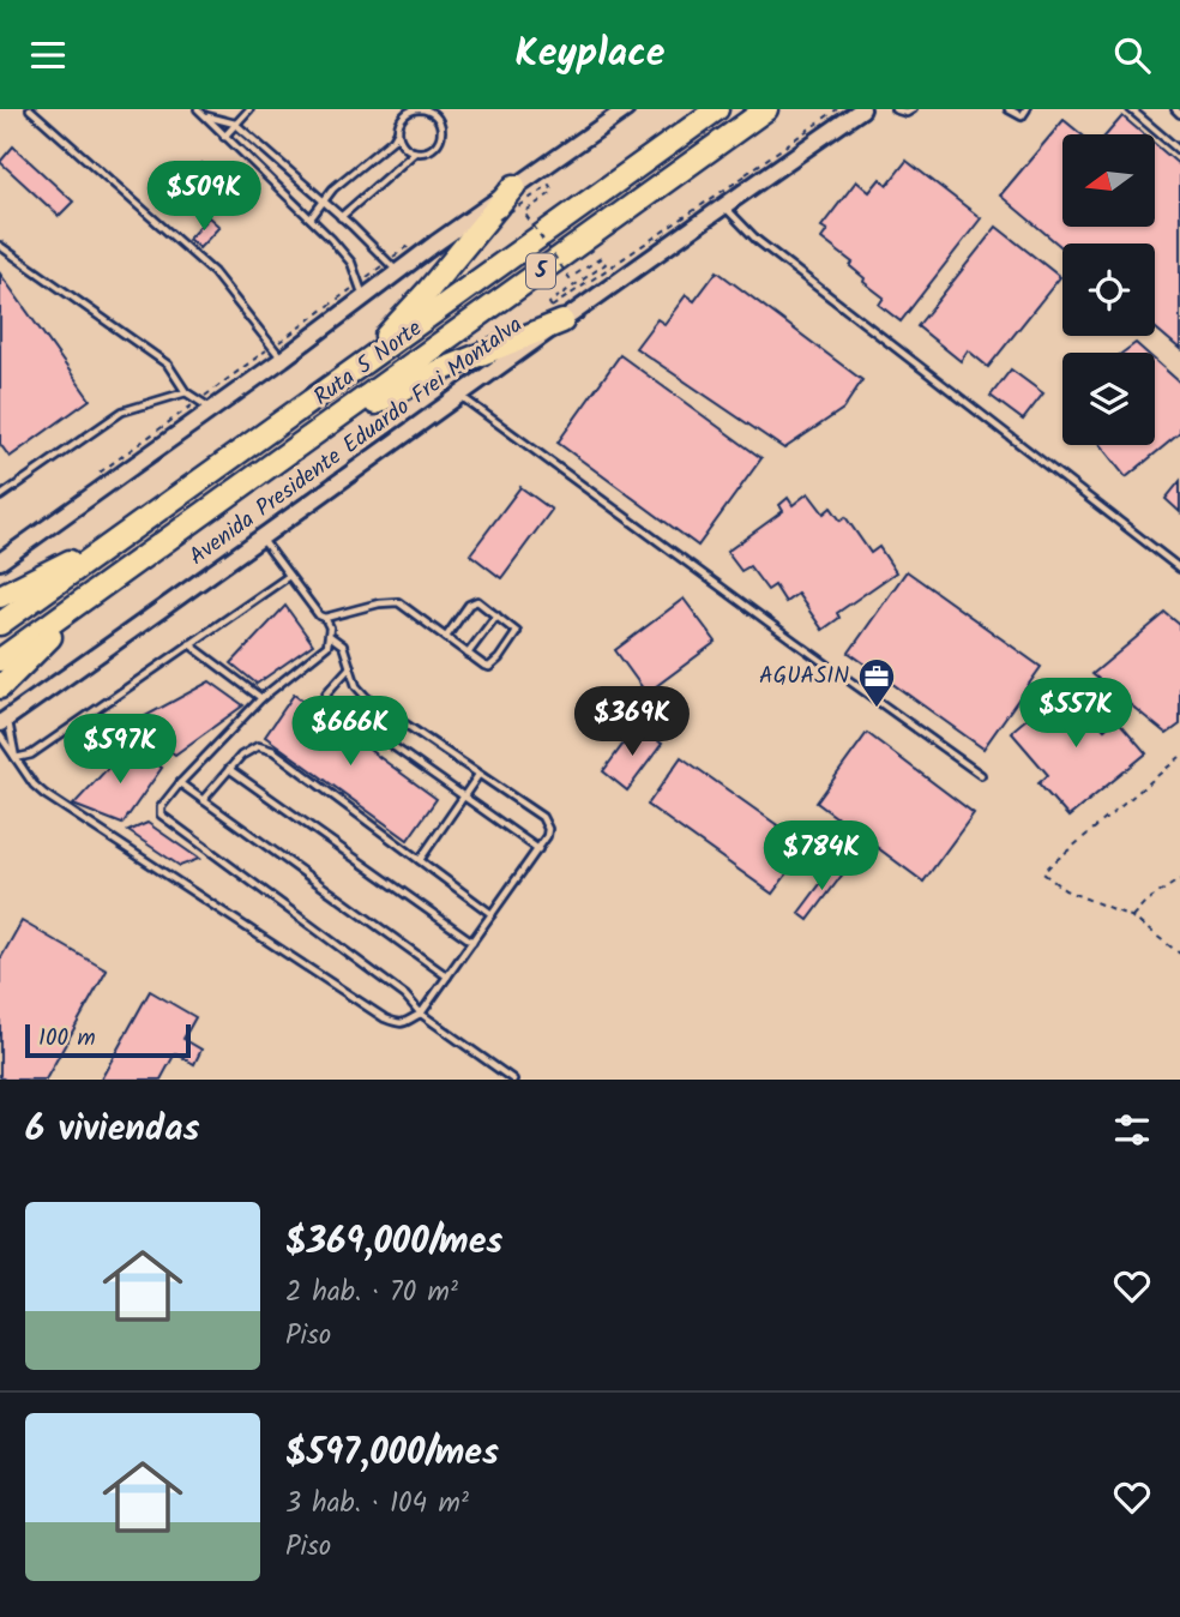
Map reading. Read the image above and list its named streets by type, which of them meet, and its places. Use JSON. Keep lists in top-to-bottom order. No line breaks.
{"streets":{"highway":["5","Ruta 5 Norte"],"street":["Avenida Presidente Eduardo Frei Montalva"]},"places":{"office":["AGUASIN"]},"scale_bar":"100 m","north":"left","page":{"header":"Keyplace","price":["$509K","$557K","$369K","$666K","$597K","$784K"],"scale":"100 m","heading":"6 viviendas","list":[{"name":"$369,000/mes","note":"2 hab. · 70 m² · Piso"},{"name":"$597,000/mes","note":"3 hab. · 104 m² · Piso"}]}}
